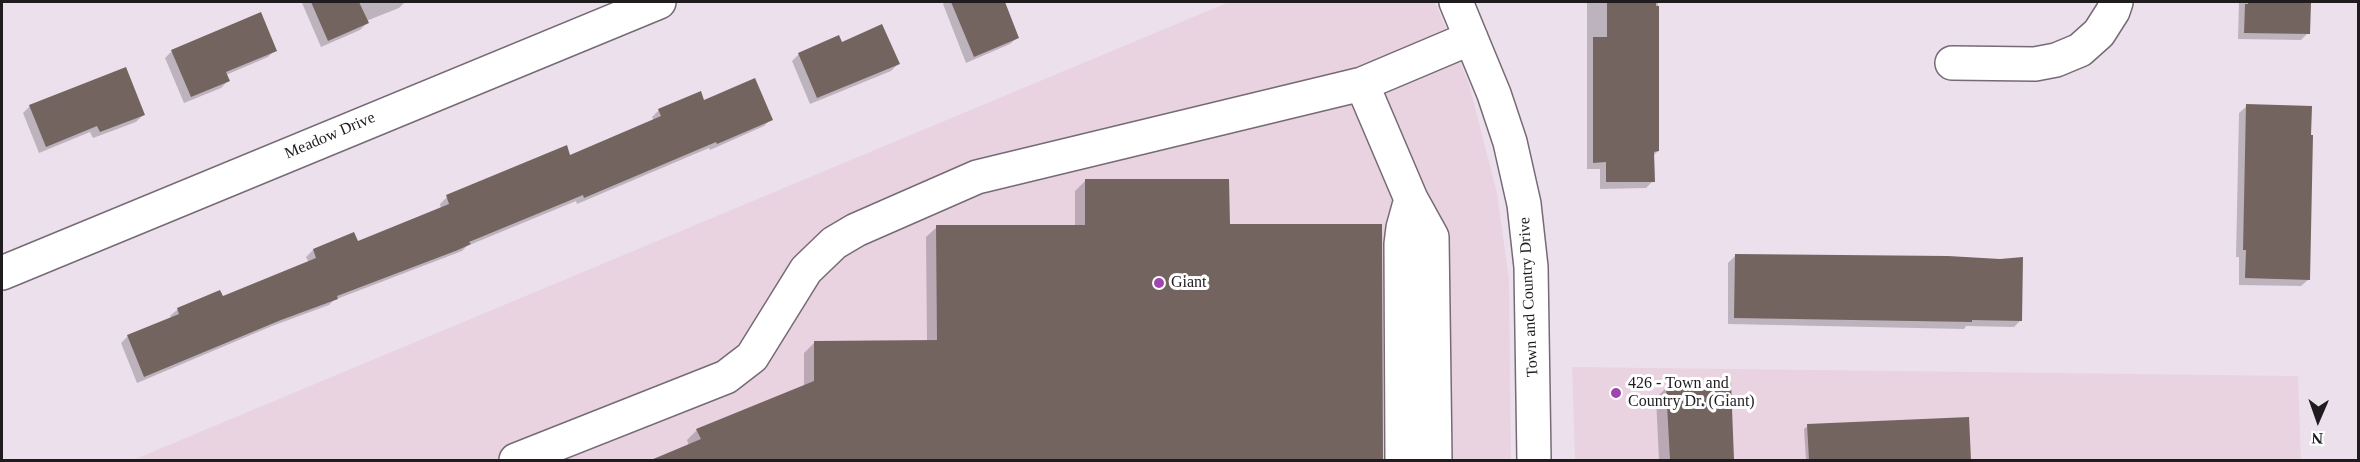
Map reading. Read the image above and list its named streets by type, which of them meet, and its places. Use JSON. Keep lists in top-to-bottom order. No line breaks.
{"streets":{"street":["Meadow Drive","Town and Country Drive"]},"places":["Giant","426 - Town and Country Dr. (Giant)"],"north":"bottom"}
